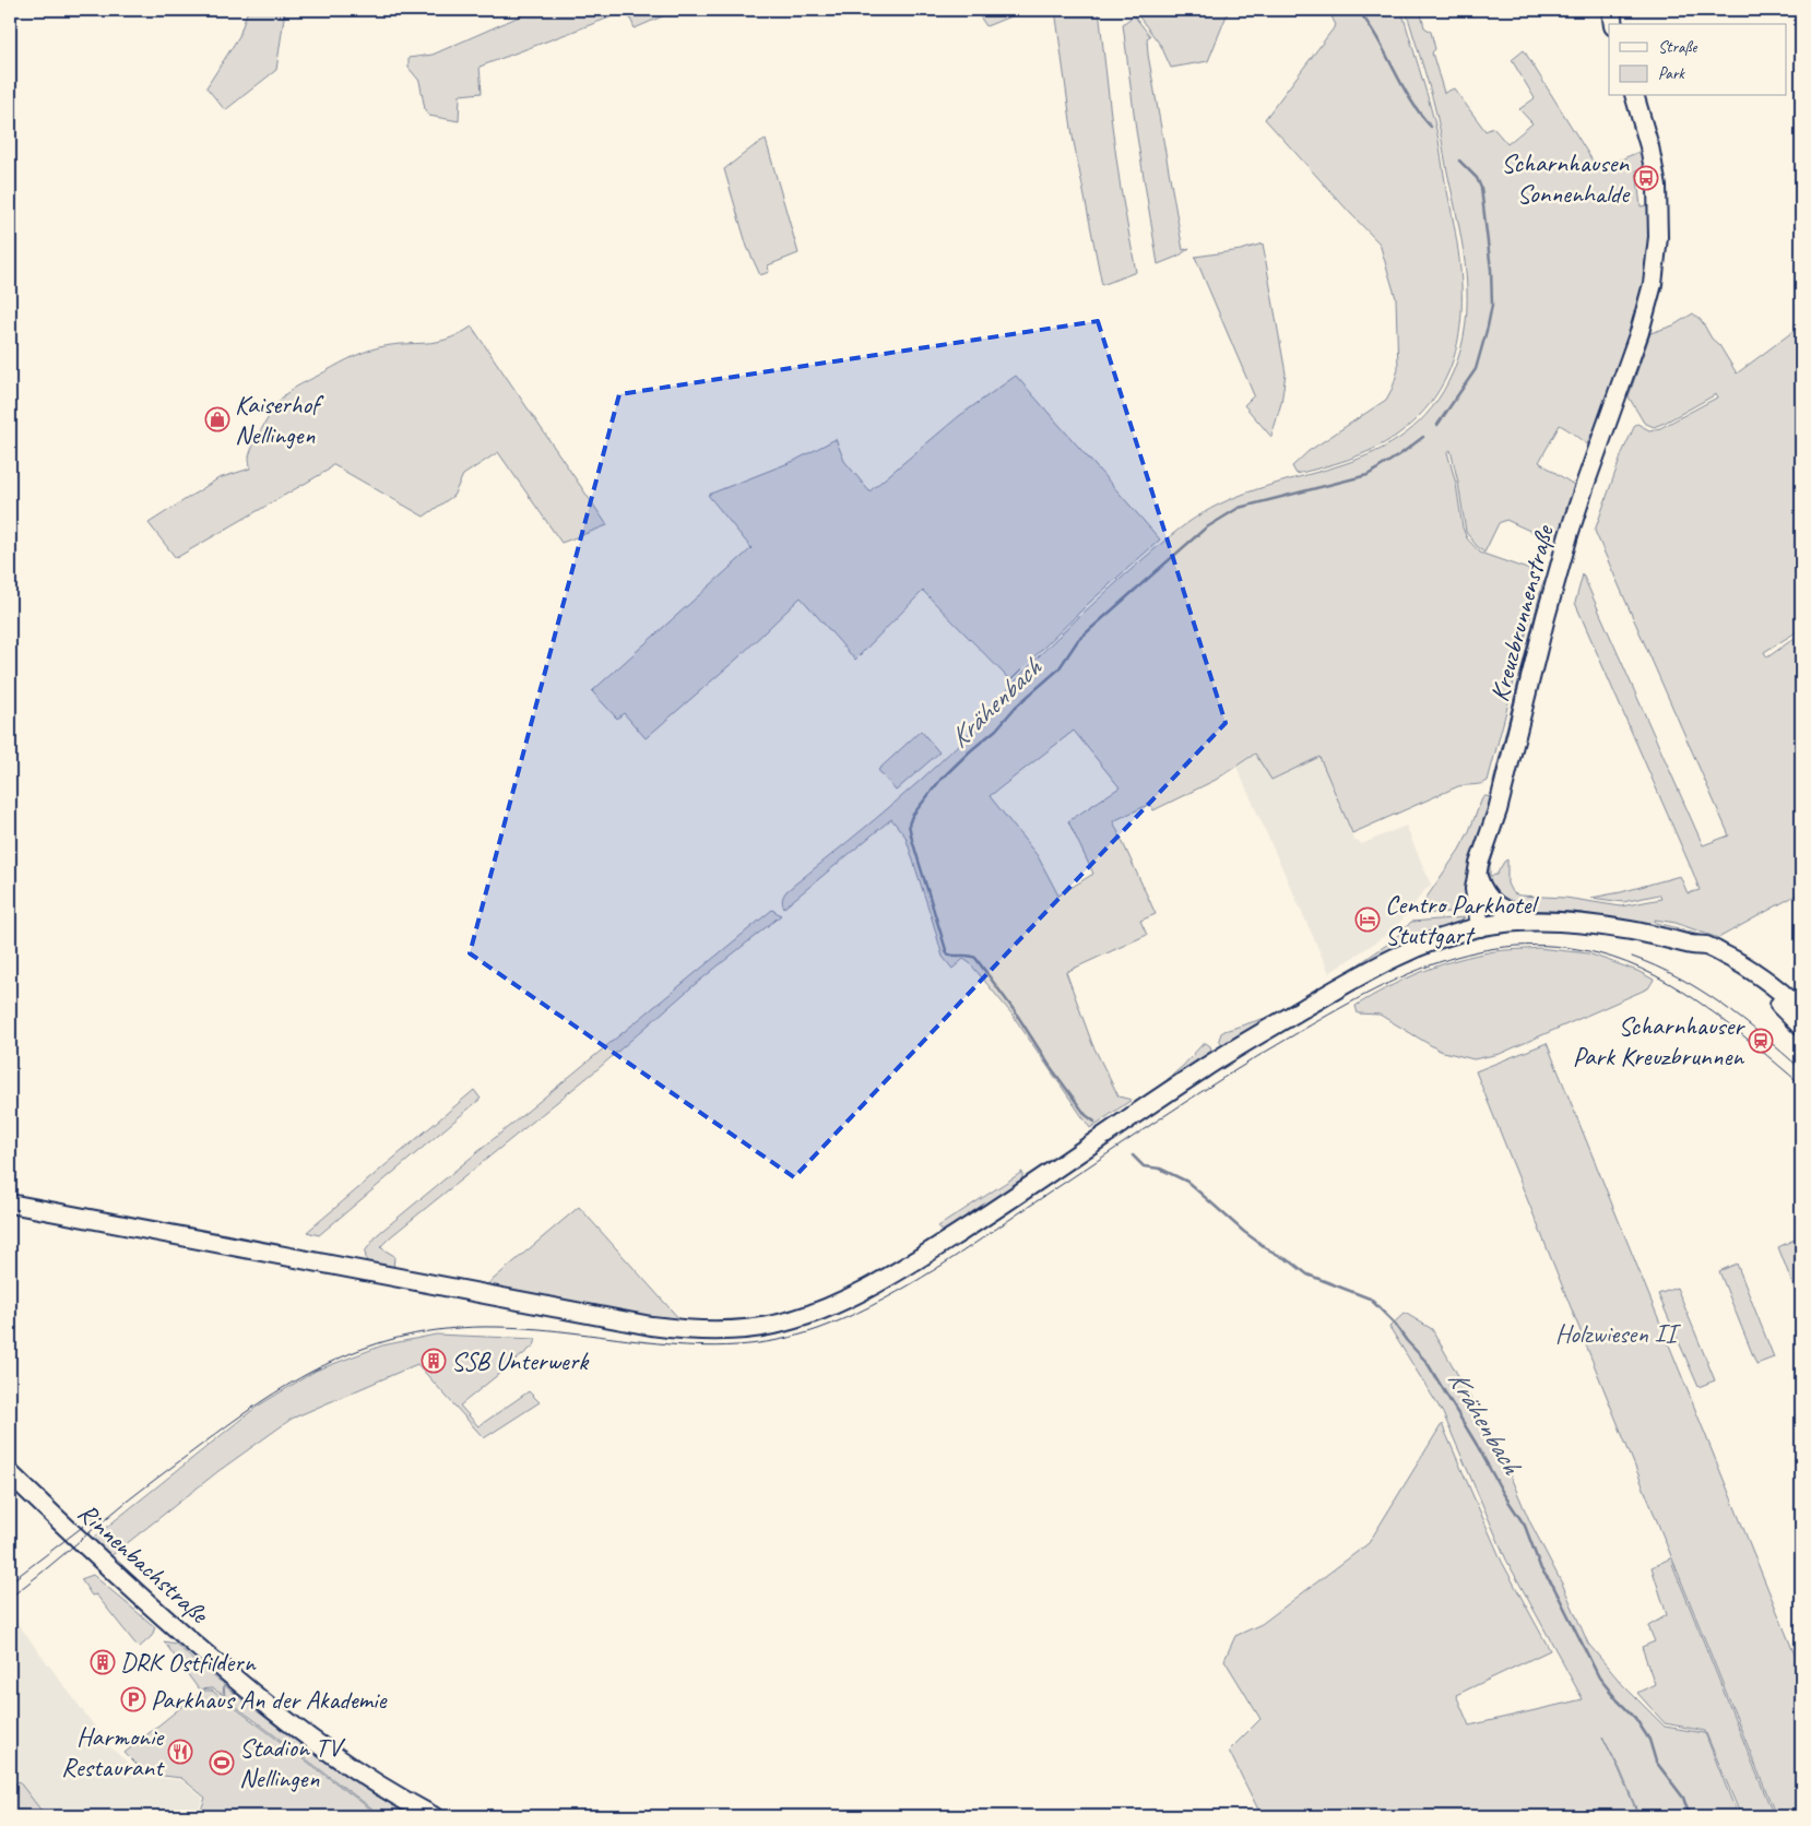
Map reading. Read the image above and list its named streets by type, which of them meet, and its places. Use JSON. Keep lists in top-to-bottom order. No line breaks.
{"streets":{"main road":["Kreuzbrunnenstraße","Rinnenbachstraße"]},"water":["Krähenbach"],"parks":["Holzwiesen II"],"places":{"bus stop":["Scharnhausen Sonnenhalde"],"shop":["Kaiserhof Nellingen"],"hotel":["Centro Parkhotel Stuttgart"],"station":["Scharnhauser Park Kreuzbrunnen"],"building":["SSB Unterwerk","DRK Ostfildern"],"parking":["Parkhaus An der Akademie"],"restaurant":["Harmonie Restaurant"],"sports":["Stadion TV Nellingen"]},"legend":["Straße","Park"]}
